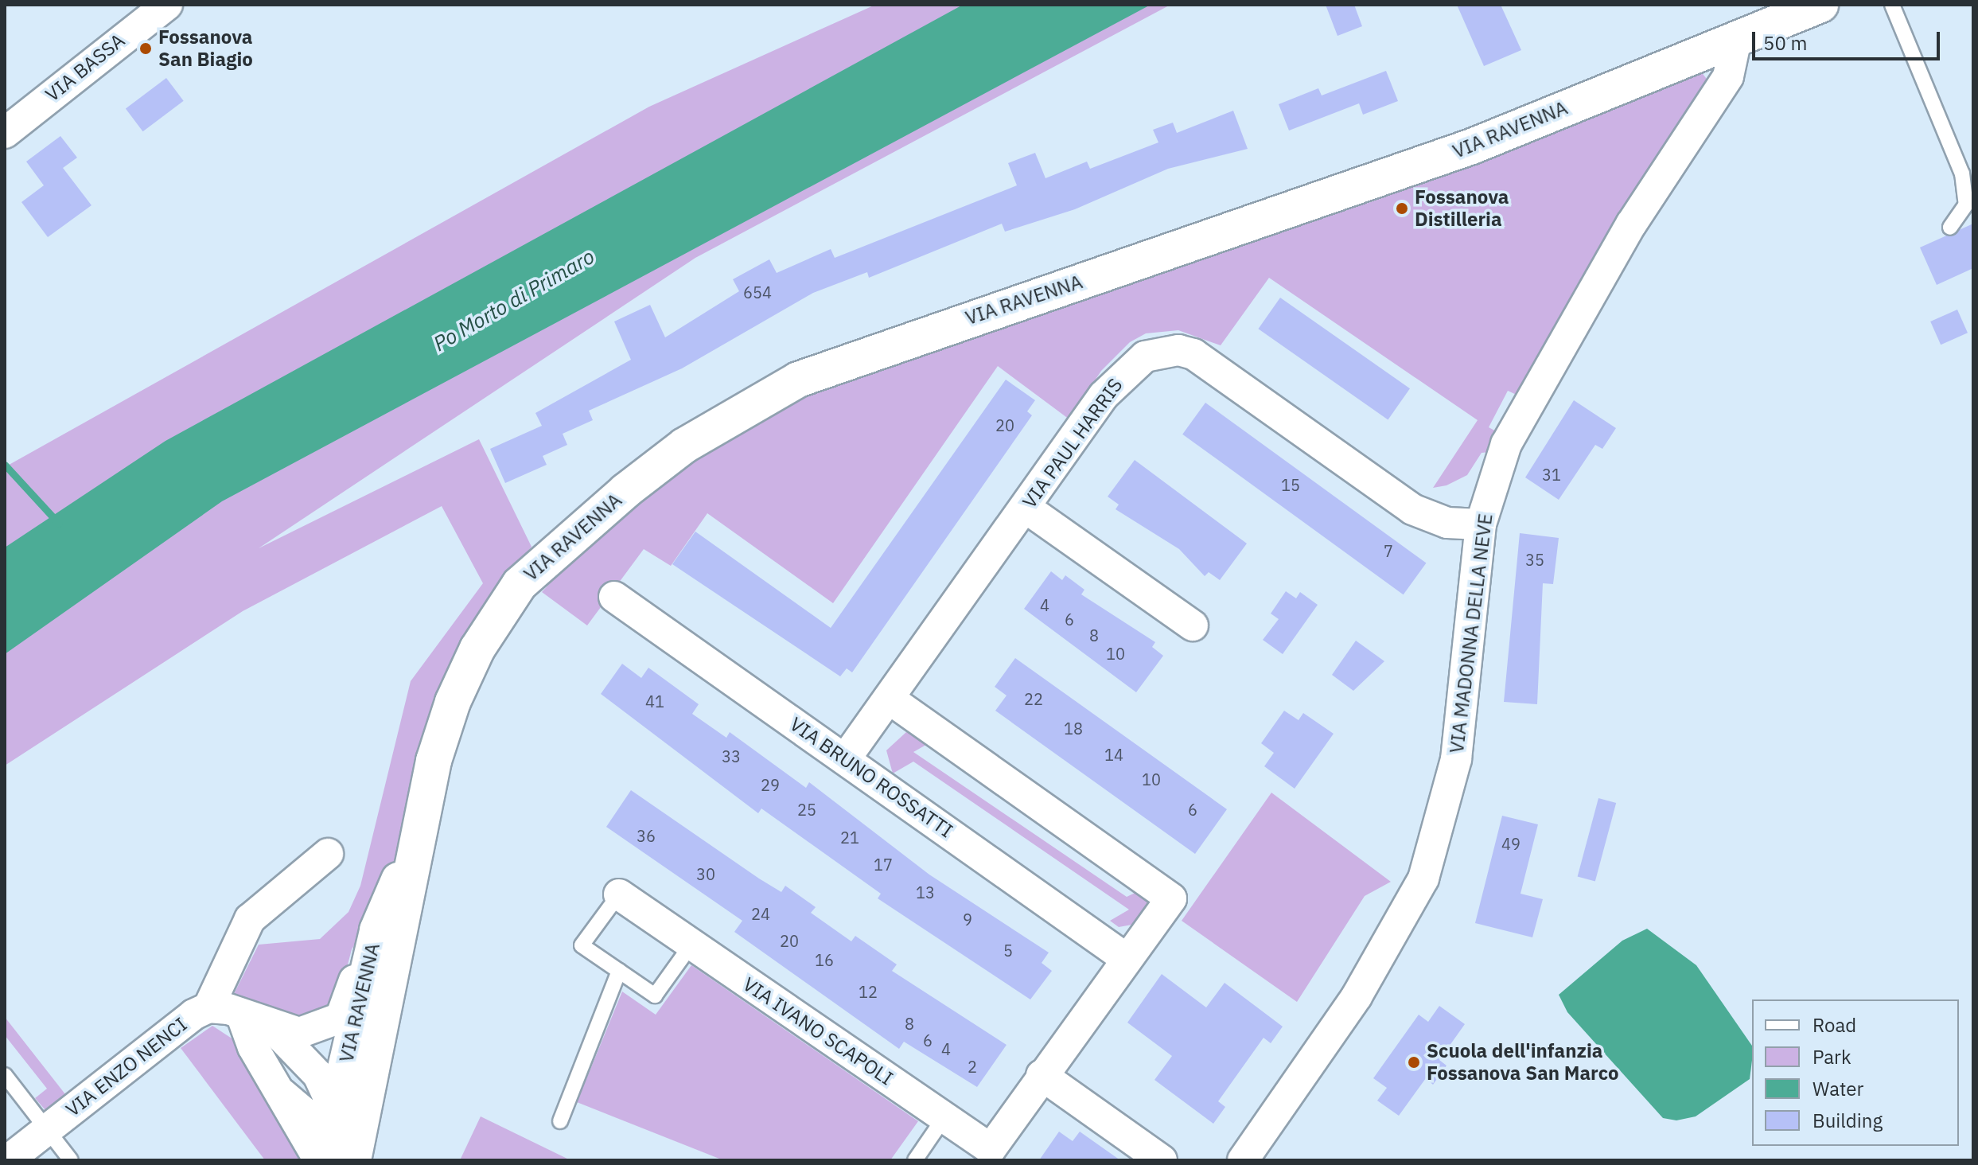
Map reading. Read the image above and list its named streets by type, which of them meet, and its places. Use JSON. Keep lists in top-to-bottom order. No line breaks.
{"streets":{"main road":["VIA RAVENNA"],"street":["VIA BASSA","VIA PAUL HARRIS","VIA MADONNA DELLA NEVE","VIA BRUNO ROSSATTI","VIA IVANO SCAPOLI","VIA ENZO NENCI"]},"crossings":[["VIA RAVENNA","VIA MADONNA DELLA NEVE"],["VIA RAVENNA","VIA ENZO NENCI"],["VIA PAUL HARRIS","VIA MADONNA DELLA NEVE"],["VIA PAUL HARRIS","VIA BRUNO ROSSATTI"]],"water":["Po Morto di Primaro"],"places":["Fossanova San Biagio","Fossanova Distilleria","Scuola dell'infanzia Fossanova San Marco"],"house_numbers":["654","20","31","15","7","35","4","6","8","10","22","41","18","14","33","10","29","25","6","36","21","49","17","30","13","24","9","20","5","16","12","8","6","4","2"],"legend":["Road","Park","Water","Building"],"scale_bar":"50 m"}
